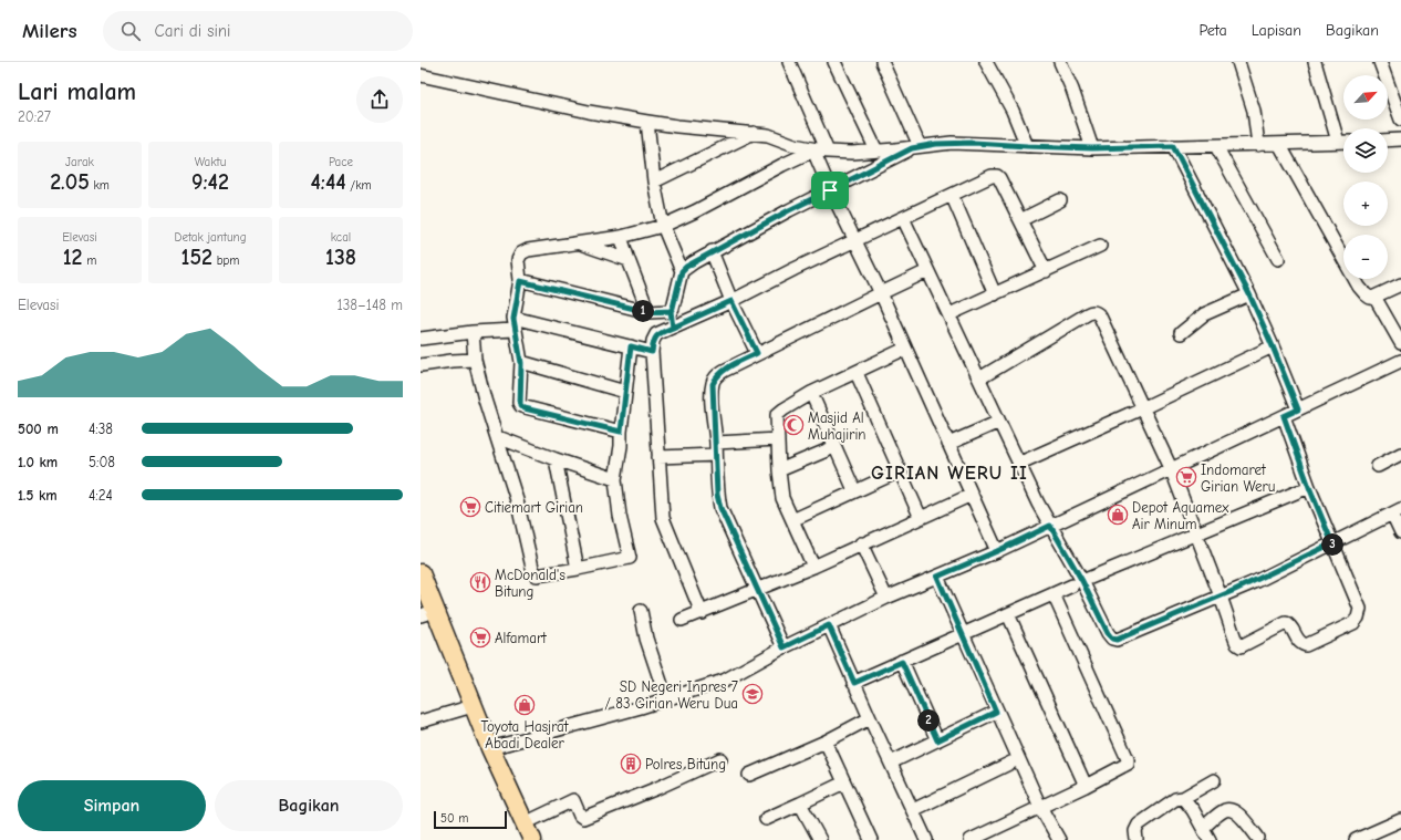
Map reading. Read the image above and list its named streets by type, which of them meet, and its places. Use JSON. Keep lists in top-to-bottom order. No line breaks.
{"districts":["GIRIAN WERU II"],"places":{"mosque":["Masjid Al Muhajirin"],"supermarket":["Indomaret Girian Weru","Citiemart Girian","Alfamart"],"shop":["Depot Aquamex Air Minum","Toyota Hasjrat Abadi Dealer"],"restaurant":["McDonald's Bitung"],"school or university":["SD Negeri Inpres 7 / 83 Girian Weru Dua"],"building":["Polres Bitung"]},"scale_bar":"50 m","north":"top right","page":{"header":"Milers","search":"Cari di sini","nav":["Peta","Lapisan","Bagikan"],"heading":["Lari malam","20:27"],"map_buttons":["+","−"],"stats":[["Jarak","2.05 km"],["Waktu","9:42"],["Pace","4:44 /km"],["Elevasi","12 m"],["Detak jantung","152 bpm"],["kcal","138"]],"chart":["Elevasi","138–148 m"],"pins":["1","3","2"],"list":[{"name":"500 m","note":"4:38"},{"name":"1.0 km","note":"5:08"},{"name":"1.5 km","note":"4:24"}],"buttons":["Simpan","Bagikan"],"scale":"50 m"}}
